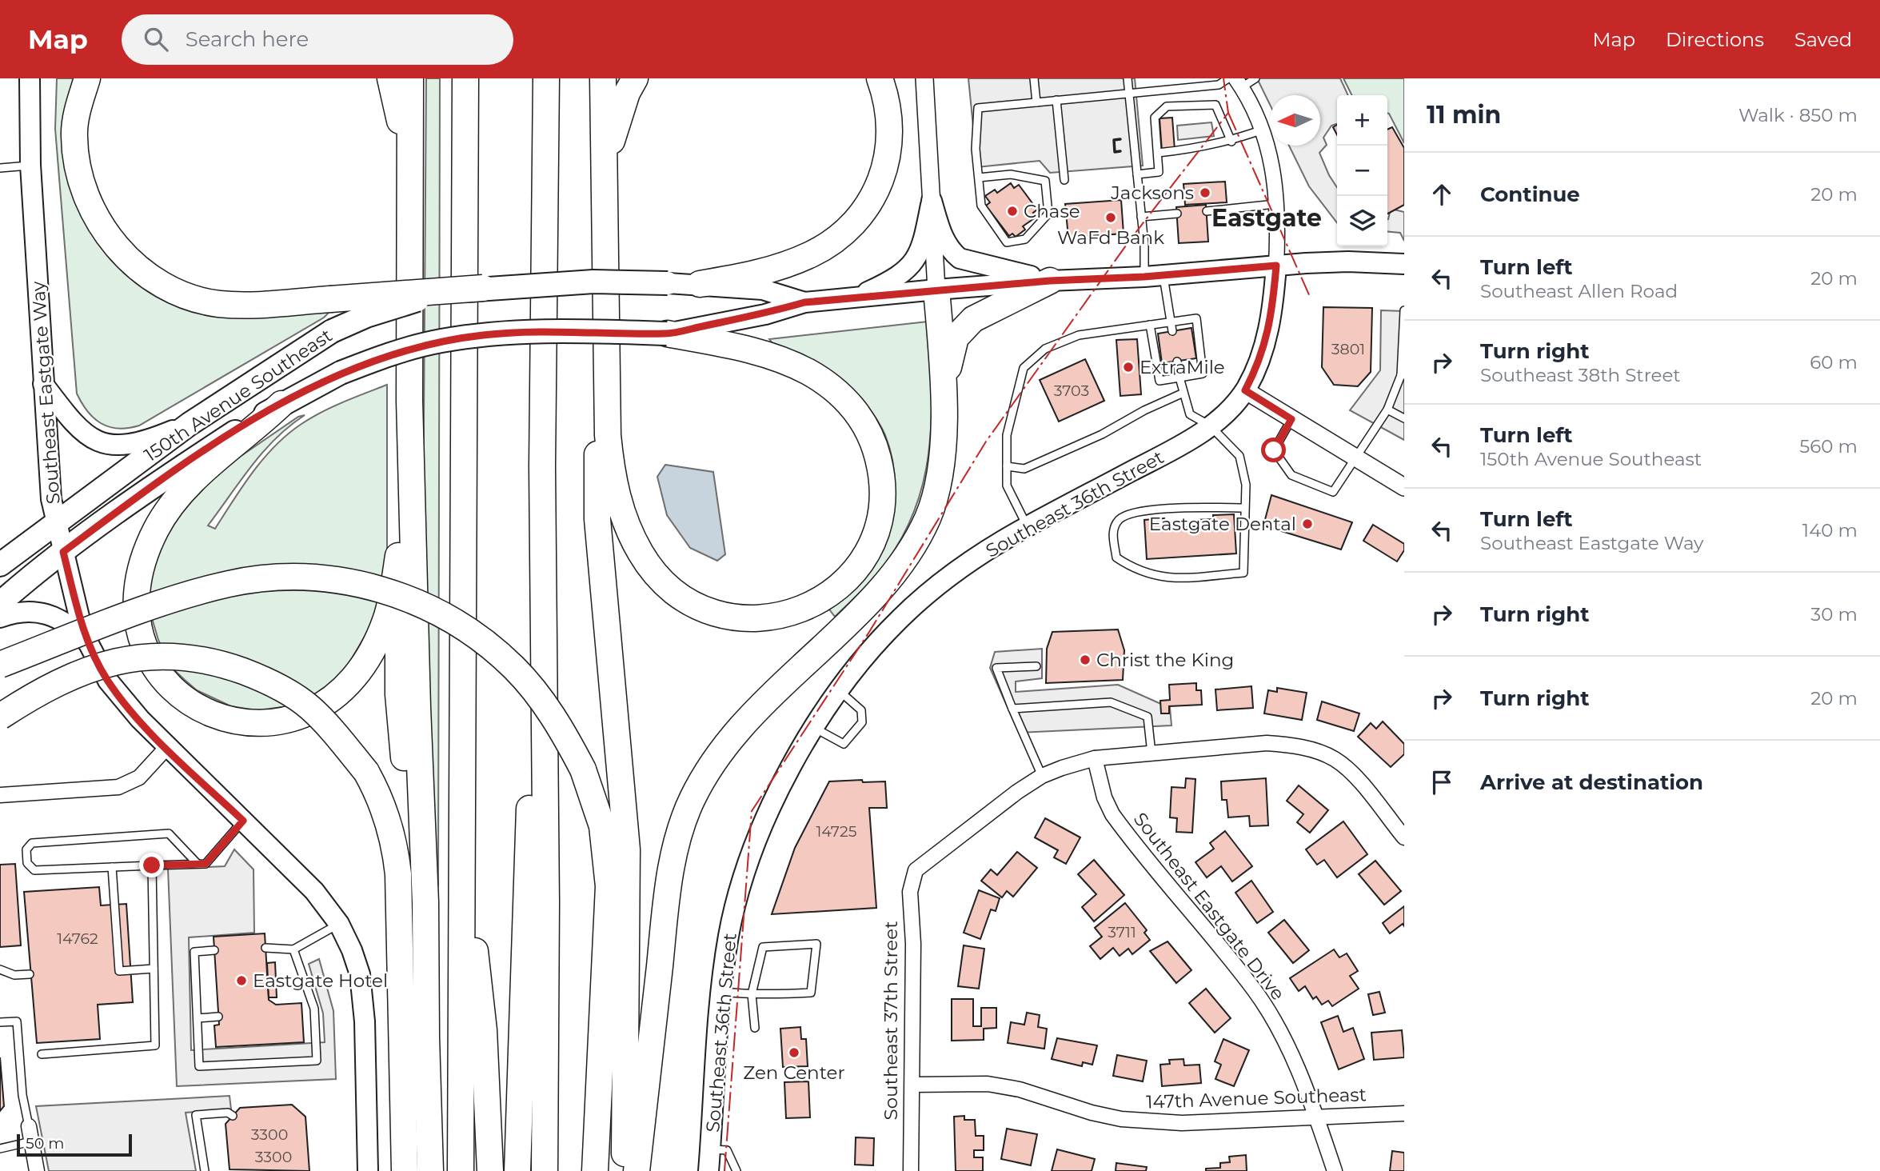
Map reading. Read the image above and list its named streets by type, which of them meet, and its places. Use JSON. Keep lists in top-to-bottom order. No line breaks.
{"streets":{"main road":["Southeast Eastgate Way","150th Avenue Southeast","Southeast 36th Street"],"street":["Southeast Eastgate Drive","Southeast 37th Street","147th Avenue Southeast"]},"crossings":[["Southeast Eastgate Way","150th Avenue Southeast"],["150th Avenue Southeast","Southeast 36th Street"],["Southeast Eastgate Drive","147th Avenue Southeast"],["Southeast 37th Street","147th Avenue Southeast"]],"districts":["Eastgate"],"places":["Jacksons","Chase","WaFd Bank","ExtraMile","Eastgate Dental","Christ the King","Eastgate Hotel","Zen Center"],"house_numbers":["3801","3703","14725","3711","14762","3300","3300"],"scale_bar":"50 m","north":"left","page":{"header":"Map","search":"Search here","nav":["Map","Directions","Saved"],"heading":["11 min","Walk · 850 m"],"map_buttons":["+","−"],"list":[["Continue","20 m"],["Turn left","Southeast Allen Road","20 m"],["Turn right","Southeast 38th Street","60 m"],["Turn left","150th Avenue Southeast","560 m"],["Turn left","Southeast Eastgate Way","140 m"],["Turn right","30 m"],["Turn right","20 m"],"Arrive at destination"],"scale":"50 m"}}
